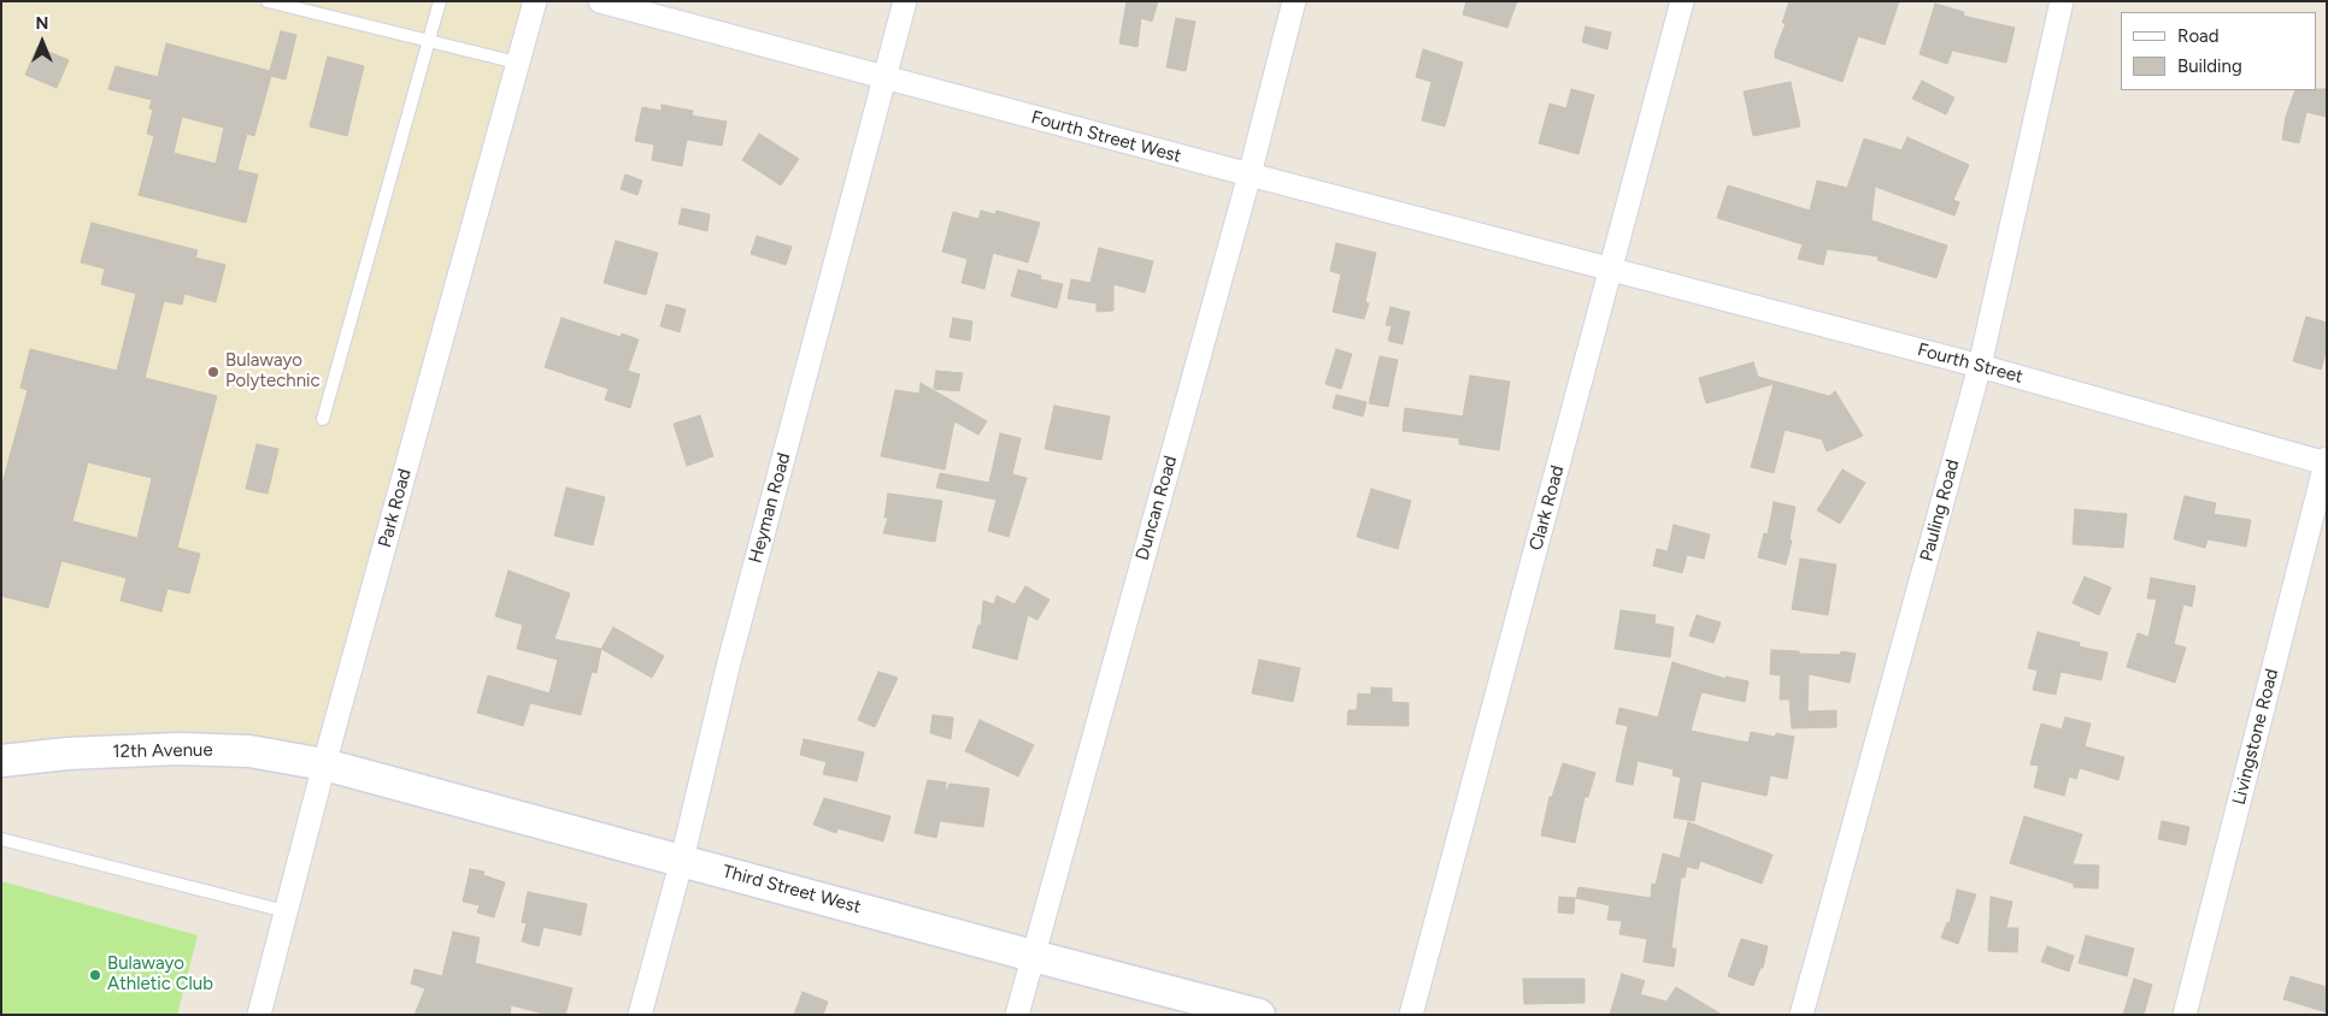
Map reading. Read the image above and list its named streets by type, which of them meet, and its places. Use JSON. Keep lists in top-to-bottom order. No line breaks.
{"streets":{"main road":["12th Avenue","Third Street West"],"street":["Fourth Street West","Fourth Street","Park Road","Heyman Road","Duncan Road","Clark Road","Pauling Road","Livingstone Road"]},"crossings":[["Fourth Street West","Fourth Street"],["Fourth Street West","Heyman Road"],["Fourth Street West","Duncan Road"],["Fourth Street West","Clark Road"],["Fourth Street","Clark Road"],["Fourth Street","Pauling Road"],["Fourth Street","Livingstone Road"],["Park Road","12th Avenue"],["Park Road","Third Street West"],["Heyman Road","Third Street West"],["Duncan Road","Third Street West"],["12th Avenue","Third Street West"]],"places":["Bulawayo Polytechnic","Bulawayo Athletic Club"],"legend":["Road","Building"],"north":"top"}
